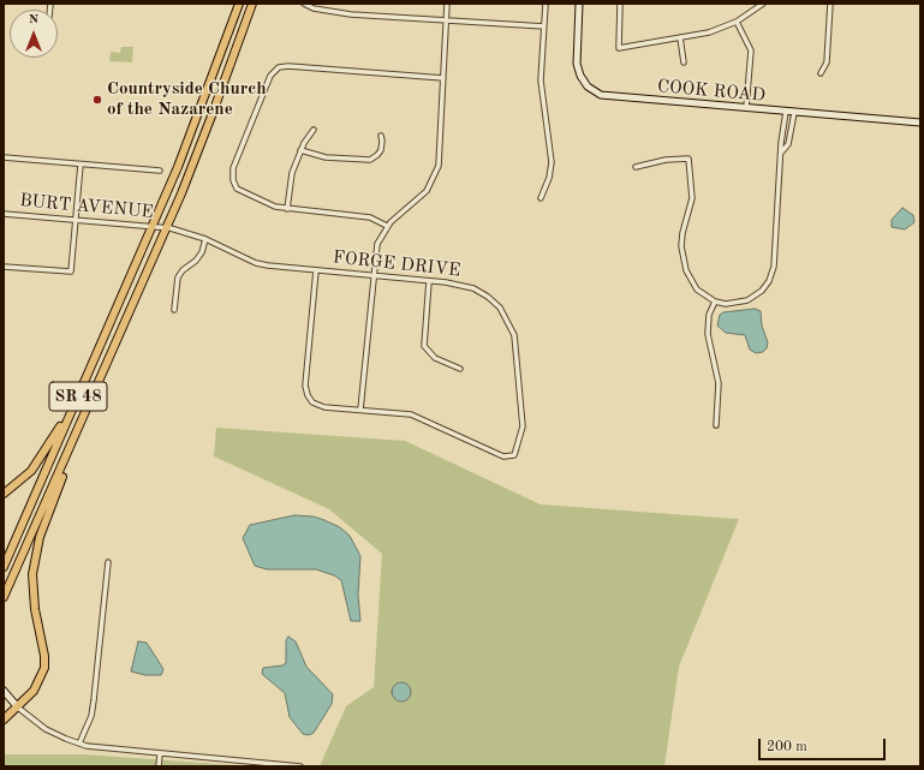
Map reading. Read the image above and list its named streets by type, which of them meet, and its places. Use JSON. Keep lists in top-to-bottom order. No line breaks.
{"streets":{"highway":["SR 48"],"street":["COOK ROAD","BURT AVENUE","FORGE DRIVE"]},"crossings":[["BURT AVENUE","FORGE DRIVE"],["BURT AVENUE","SR 48"],["FORGE DRIVE","SR 48"]],"places":["Countryside Church of the Nazarene"],"scale_bar":"200 m","north":"top"}
